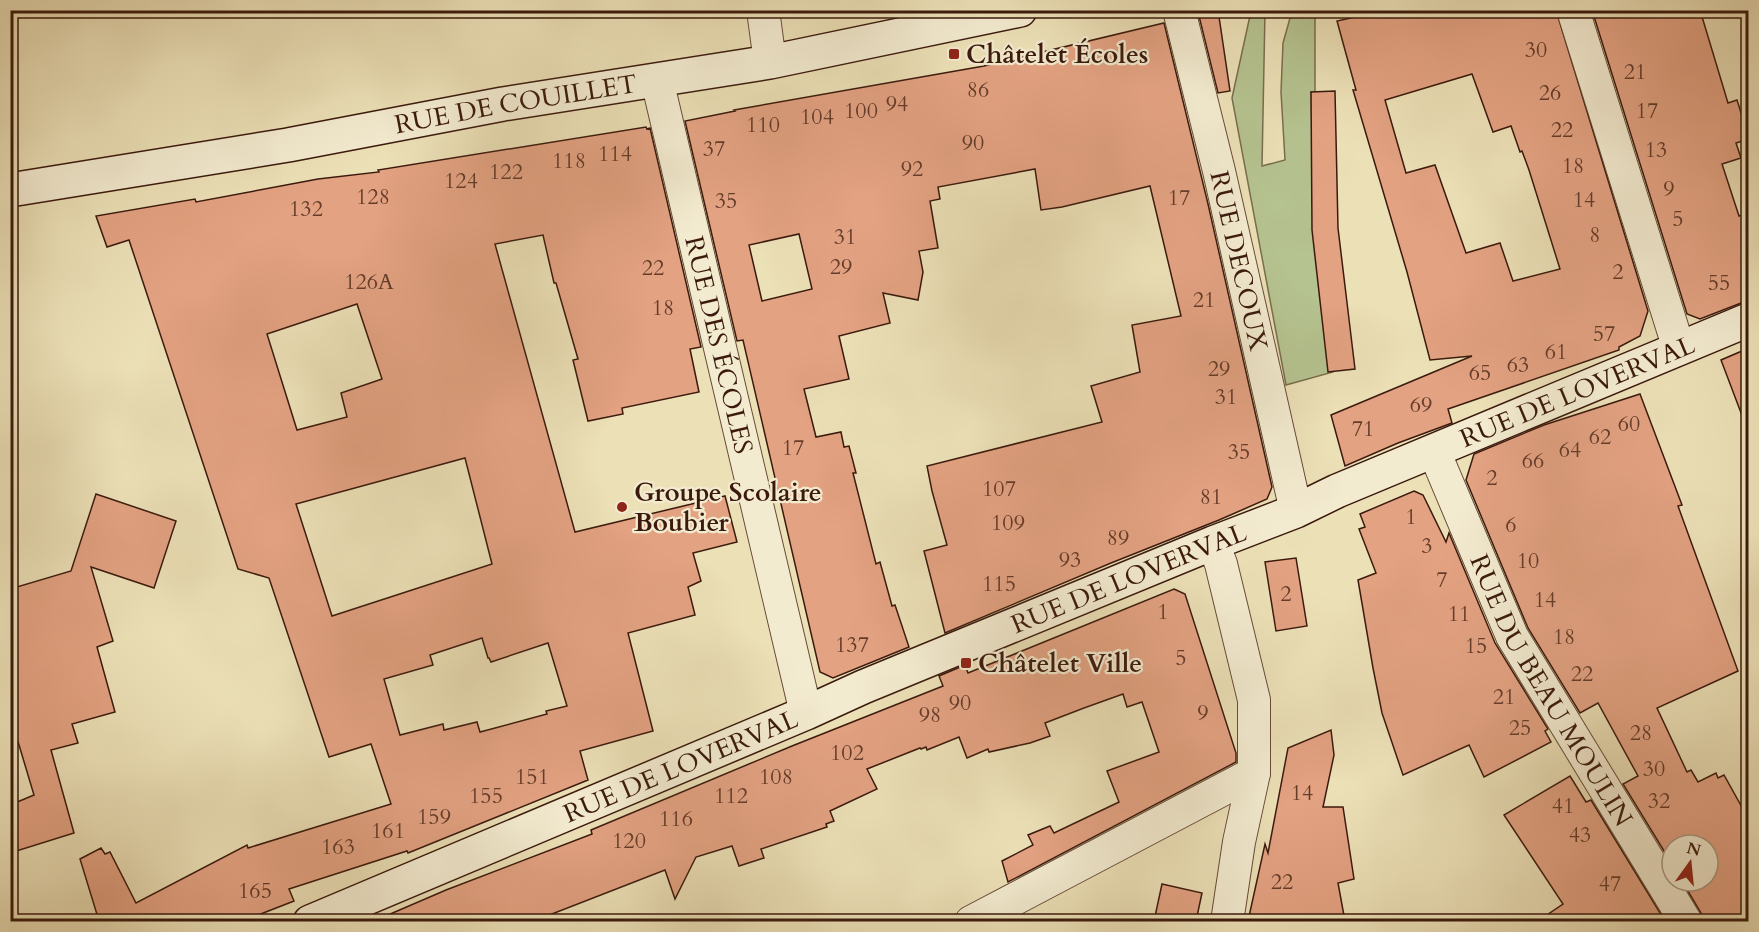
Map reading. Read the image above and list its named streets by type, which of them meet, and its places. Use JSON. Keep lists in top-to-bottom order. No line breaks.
{"streets":{"street":["RUE DE COUILLET","RUE DECOUX","RUE DES ÉCOLES","RUE DE LOVERVAL","RUE DU BEAU MOULIN"]},"crossings":[["RUE DE COUILLET","RUE DES ÉCOLES"],["RUE DECOUX","RUE DE LOVERVAL"],["RUE DES ÉCOLES","RUE DE LOVERVAL"],["RUE DE LOVERVAL","RUE DU BEAU MOULIN"]],"places":{"transit":["Châtelet Écoles","Châtelet Ville"],"other":["Groupe Scolaire Boubier"]},"house_numbers":["30","21","86","26","94","100","17","104","110","22","90","37","13","114","118","18","92","122","124","9","128","17","14","35","132","5","8","31","29","22","2","126A","55","21","18","57","61","63","29","65","31","69","60","71","62","17","64","35","66","2","107","81","1","109","6","89","3","93","10","7","115","2","14","1","11","18","137","15","5","22","21","90","9","98","25","28","102","30","151","108","14","155","112","32","41","159","116","161","43","120","163","22","47","165"],"north":"top"}
